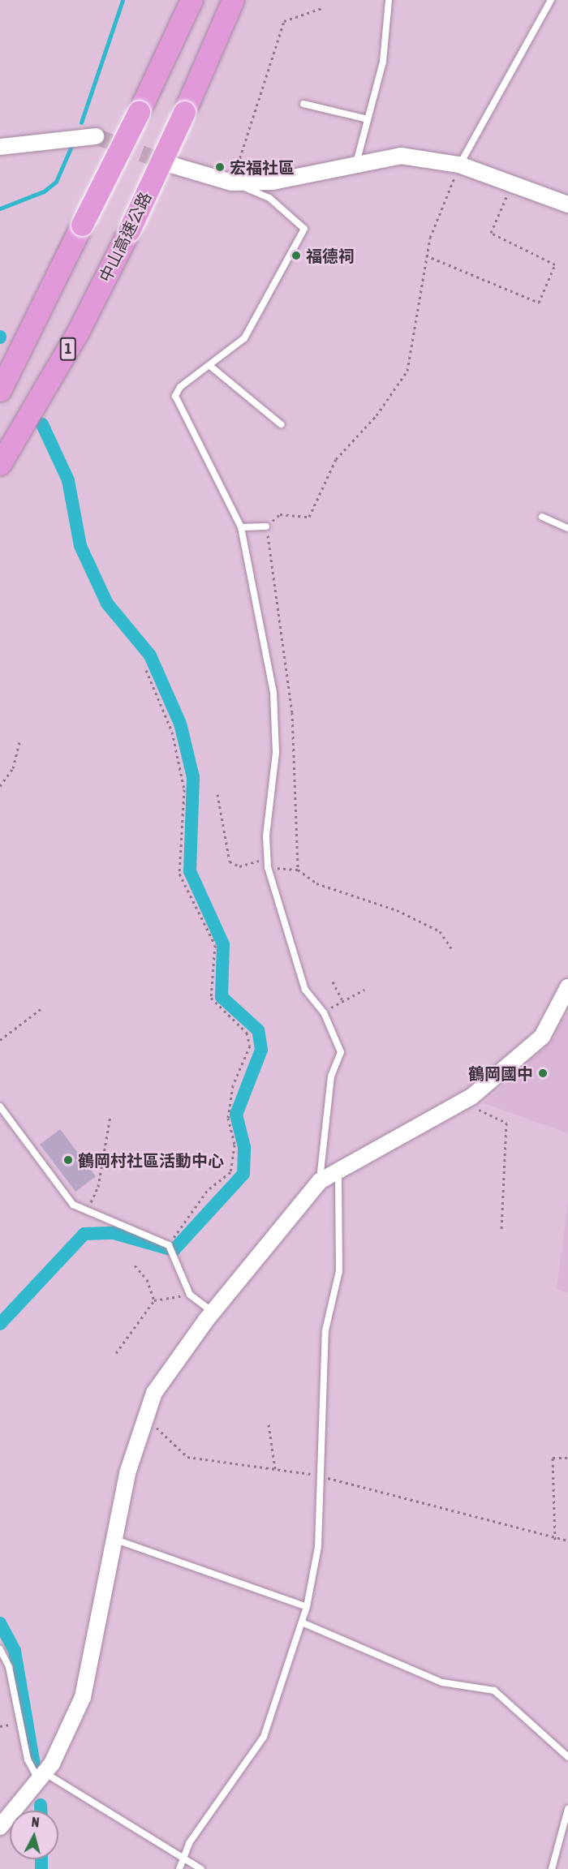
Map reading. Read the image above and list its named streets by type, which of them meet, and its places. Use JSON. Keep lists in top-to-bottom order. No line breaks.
{"streets":{"highway":["中山高速公路","1"]},"places":["宏福社區","福德祠","鶴岡國中","鶴岡村社區活動中心"],"north":"top"}
